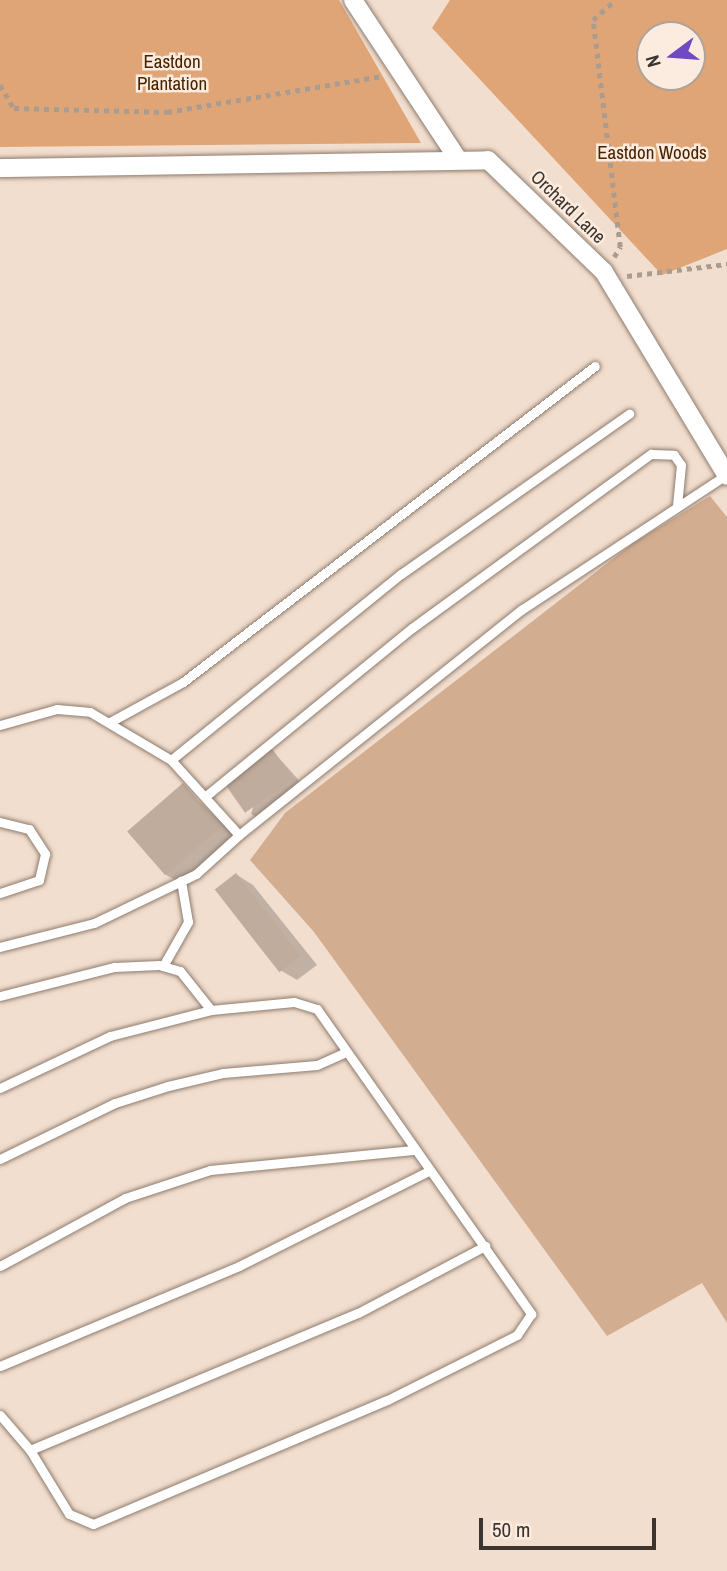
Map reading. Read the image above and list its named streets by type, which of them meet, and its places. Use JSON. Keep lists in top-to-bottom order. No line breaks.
{"streets":{"street":["Orchard Lane"]},"parks":["Eastdon Plantation","Eastdon Woods"],"scale_bar":"50 m","north":"left"}
